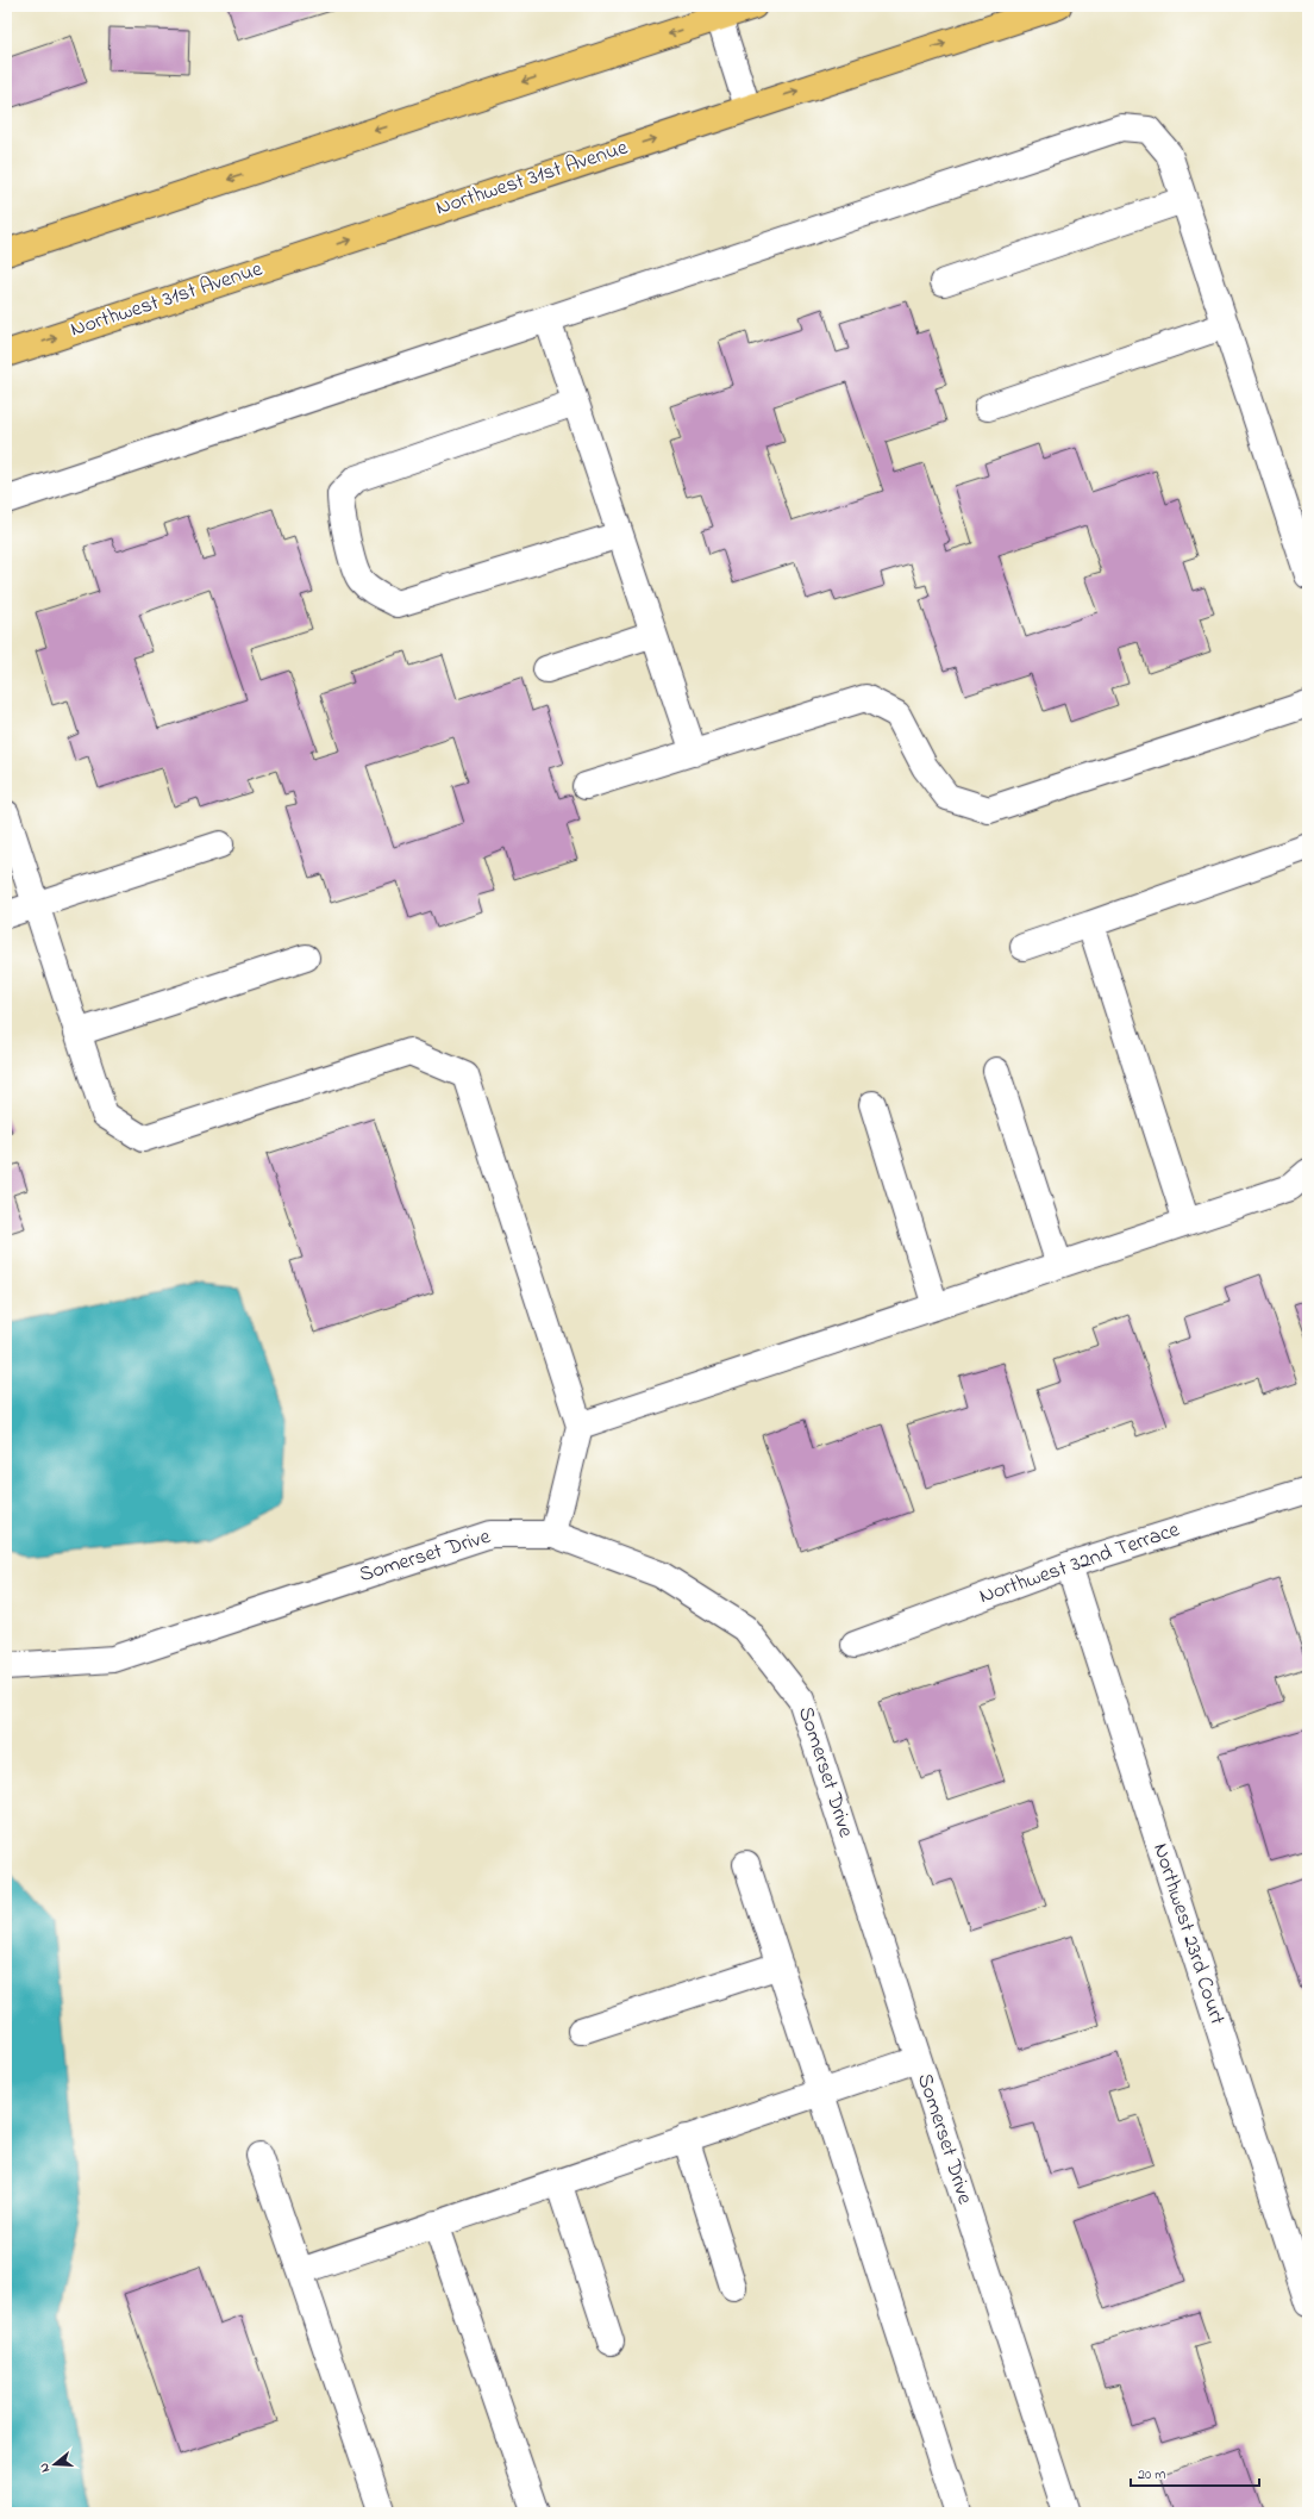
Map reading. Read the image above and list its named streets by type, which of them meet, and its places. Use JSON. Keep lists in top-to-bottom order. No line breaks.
{"streets":{"main road":["Northwest 31st Avenue"],"street":["Somerset Drive","Northwest 32nd Terrace","Northwest 23rd Court"]},"crossings":[["Northwest 32nd Terrace","Northwest 23rd Court"]],"scale_bar":"20 m","north":"left"}
